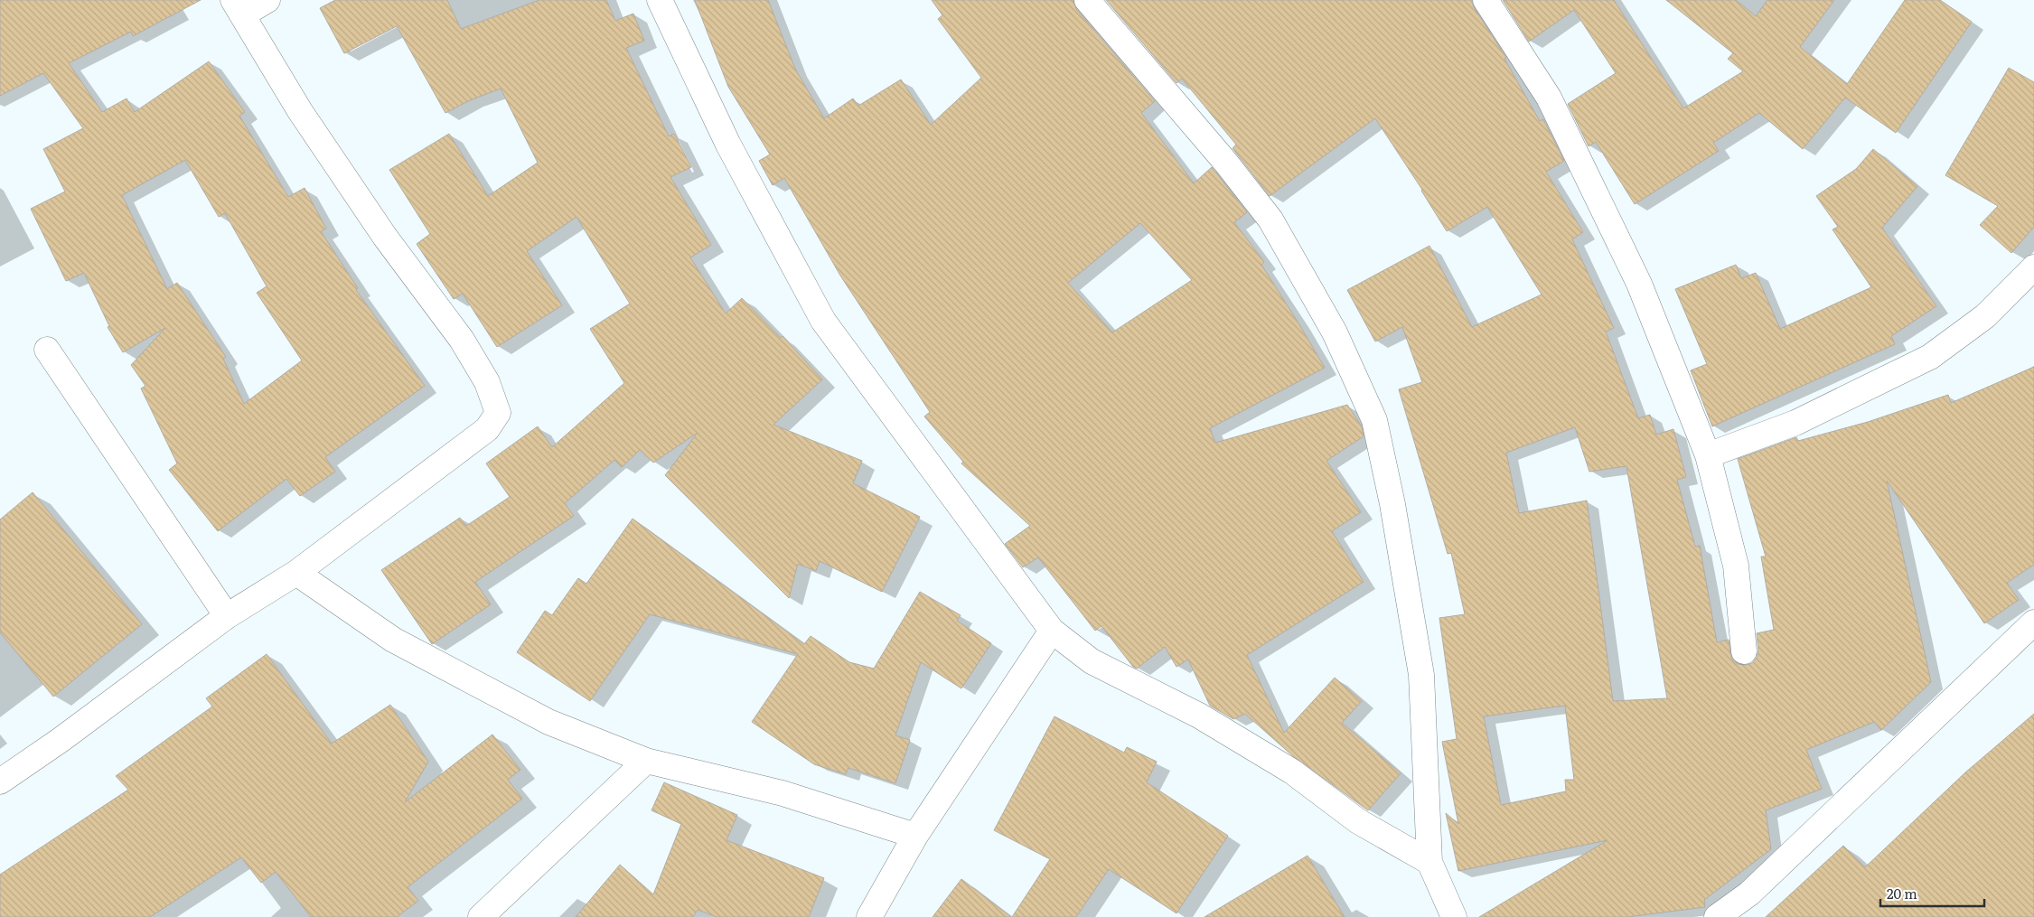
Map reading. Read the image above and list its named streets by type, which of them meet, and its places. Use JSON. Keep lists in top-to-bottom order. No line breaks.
{"scale_bar":"20 m"}
